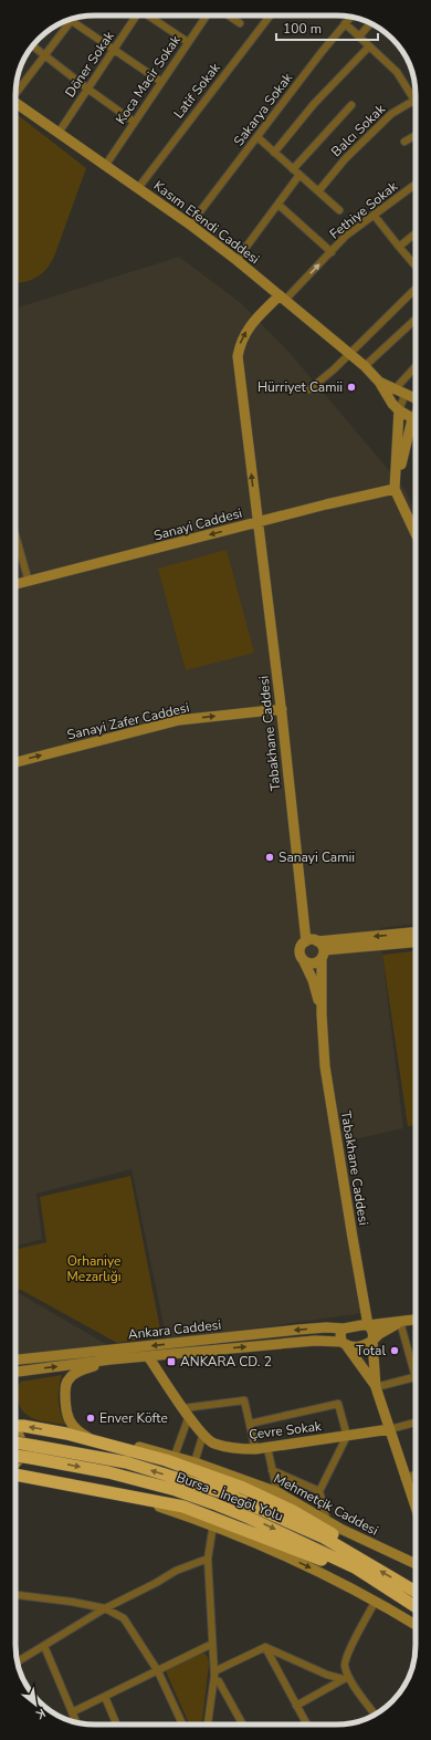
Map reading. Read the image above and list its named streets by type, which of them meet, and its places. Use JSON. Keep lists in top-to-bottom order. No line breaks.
{"streets":{"highway":["Bursa - İnegöl Yolu"],"street":["Döner Sokak","Koca Macir Sokak","Latif Sokak","Sakarya Sokak","Balcı Sokak","Fethiye Sokak","Kasım Efendi Caddesi","Sanayi Caddesi","Sanayi Zafer Caddesi","Tabakhane Caddesi","Ankara Caddesi","Çevre Sokak","Mehmetçik Caddesi"]},"crossings":[["Döner Sokak","Kasım Efendi Caddesi"],["Koca Macir Sokak","Kasım Efendi Caddesi"],["Latif Sokak","Kasım Efendi Caddesi"],["Sakarya Sokak","Kasım Efendi Caddesi"],["Fethiye Sokak","Kasım Efendi Caddesi"],["Fethiye Sokak","Tabakhane Caddesi"],["Kasım Efendi Caddesi","Tabakhane Caddesi"],["Sanayi Caddesi","Tabakhane Caddesi"],["Sanayi Zafer Caddesi","Tabakhane Caddesi"],["Tabakhane Caddesi","Ankara Caddesi"],["Ankara Caddesi","Çevre Sokak"]],"one_way":["Fethiye Sokak","Sanayi Caddesi","Sanayi Zafer Caddesi"],"parks":["Orhaniye Mezarlığı"],"places":{"other":["Hürriyet Camii","Sanayi Camii","Total","Enver Köfte"],"transit":["ANKARA CD. 2"]},"scale_bar":"100 m","north":"bottom right"}
